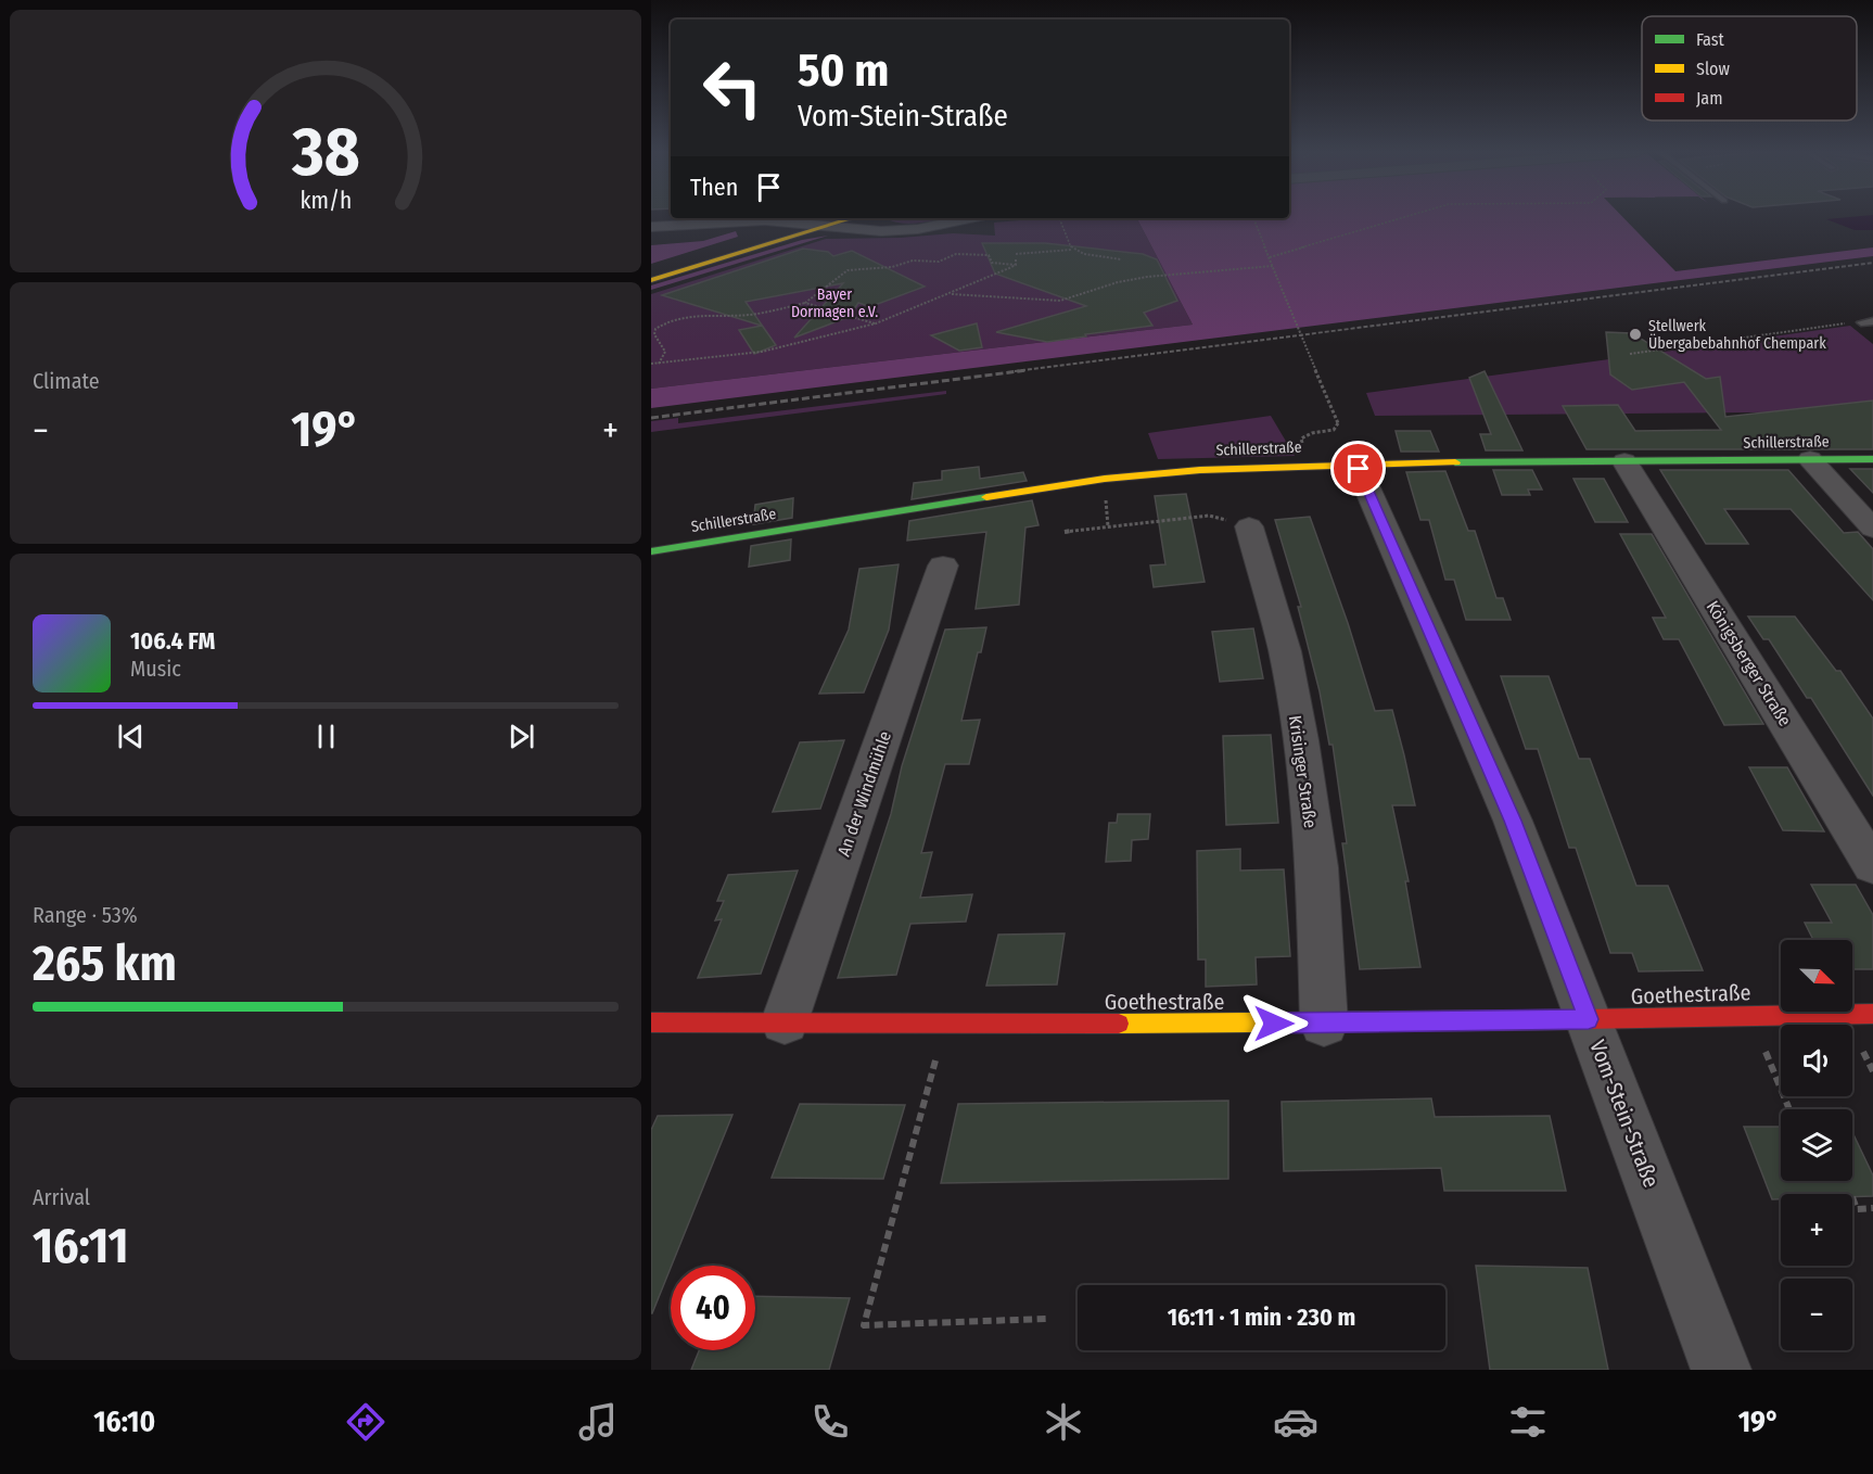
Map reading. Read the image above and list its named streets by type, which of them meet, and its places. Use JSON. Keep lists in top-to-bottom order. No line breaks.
{"streets":{"street":["Schillerstraße","Königsberger Straße","Krisinger Straße","An der Windmühle","Goethestraße","Vom-Stein-Straße"]},"crossings":[["Schillerstraße","Königsberger Straße"],["Schillerstraße","Vom-Stein-Straße"],["Krisinger Straße","Goethestraße"],["An der Windmühle","Goethestraße"],["Goethestraße","Vom-Stein-Straße"]],"parks":["Bayer Dormagen e.V."],"places":["Stellwerk Übergabebahnhof Chempark"],"legend":["Fast","Slow","Jam"],"north":"bottom right","page":{"turn":["50 m","Vom-Stein-Straße"],"then":"Then","tile":["Climate",["Range · 53%","265 km"],["Arrival","16:11"]],"heat":["−","19°","+"],"song":["106.4 FM","Music"],"map_buttons":["+","−"],"limit":"40","trip":"16:11 · 1 min · 230 m","tabs":["16:10","19°"],"gauge":["38","km/h"]}}
